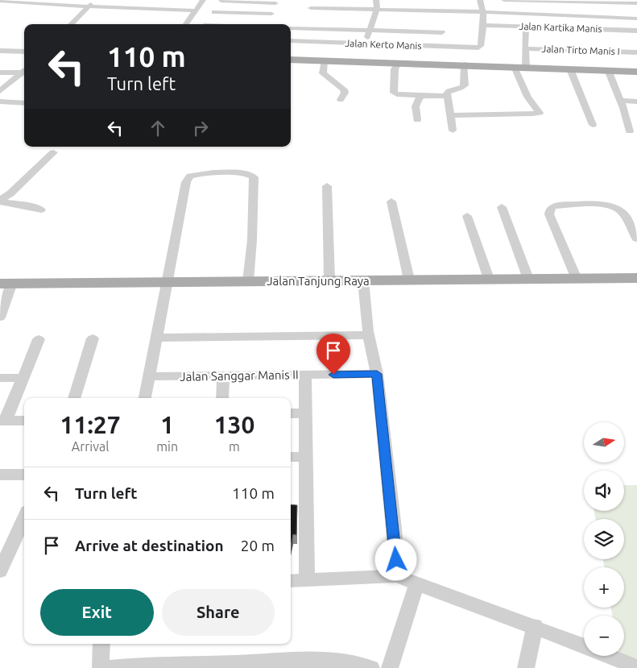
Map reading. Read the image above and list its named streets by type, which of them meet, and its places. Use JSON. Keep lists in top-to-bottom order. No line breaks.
{"streets":{"main road":["Jalan Tanjung Raya"],"street":["Jalan Kartika Manis","Jalan Kerto Manis","Jalan Tirto Manis I","Jalan Sanggar Manis II"]},"crossings":[["Jalan Kartika Manis","Jalan Kerto Manis"],["Jalan Kartika Manis","Jalan Tirto Manis I"]],"north":"right","page":{"turn":["110 m","Turn left"],"eta":["11:27","Arrival","1","min","130","m"],"map_buttons":["+","−"],"list":[{"name":"Turn left","value":"110 m"},{"name":"Arrive at destination","value":"20 m"}],"buttons":["Exit","Share"]}}
